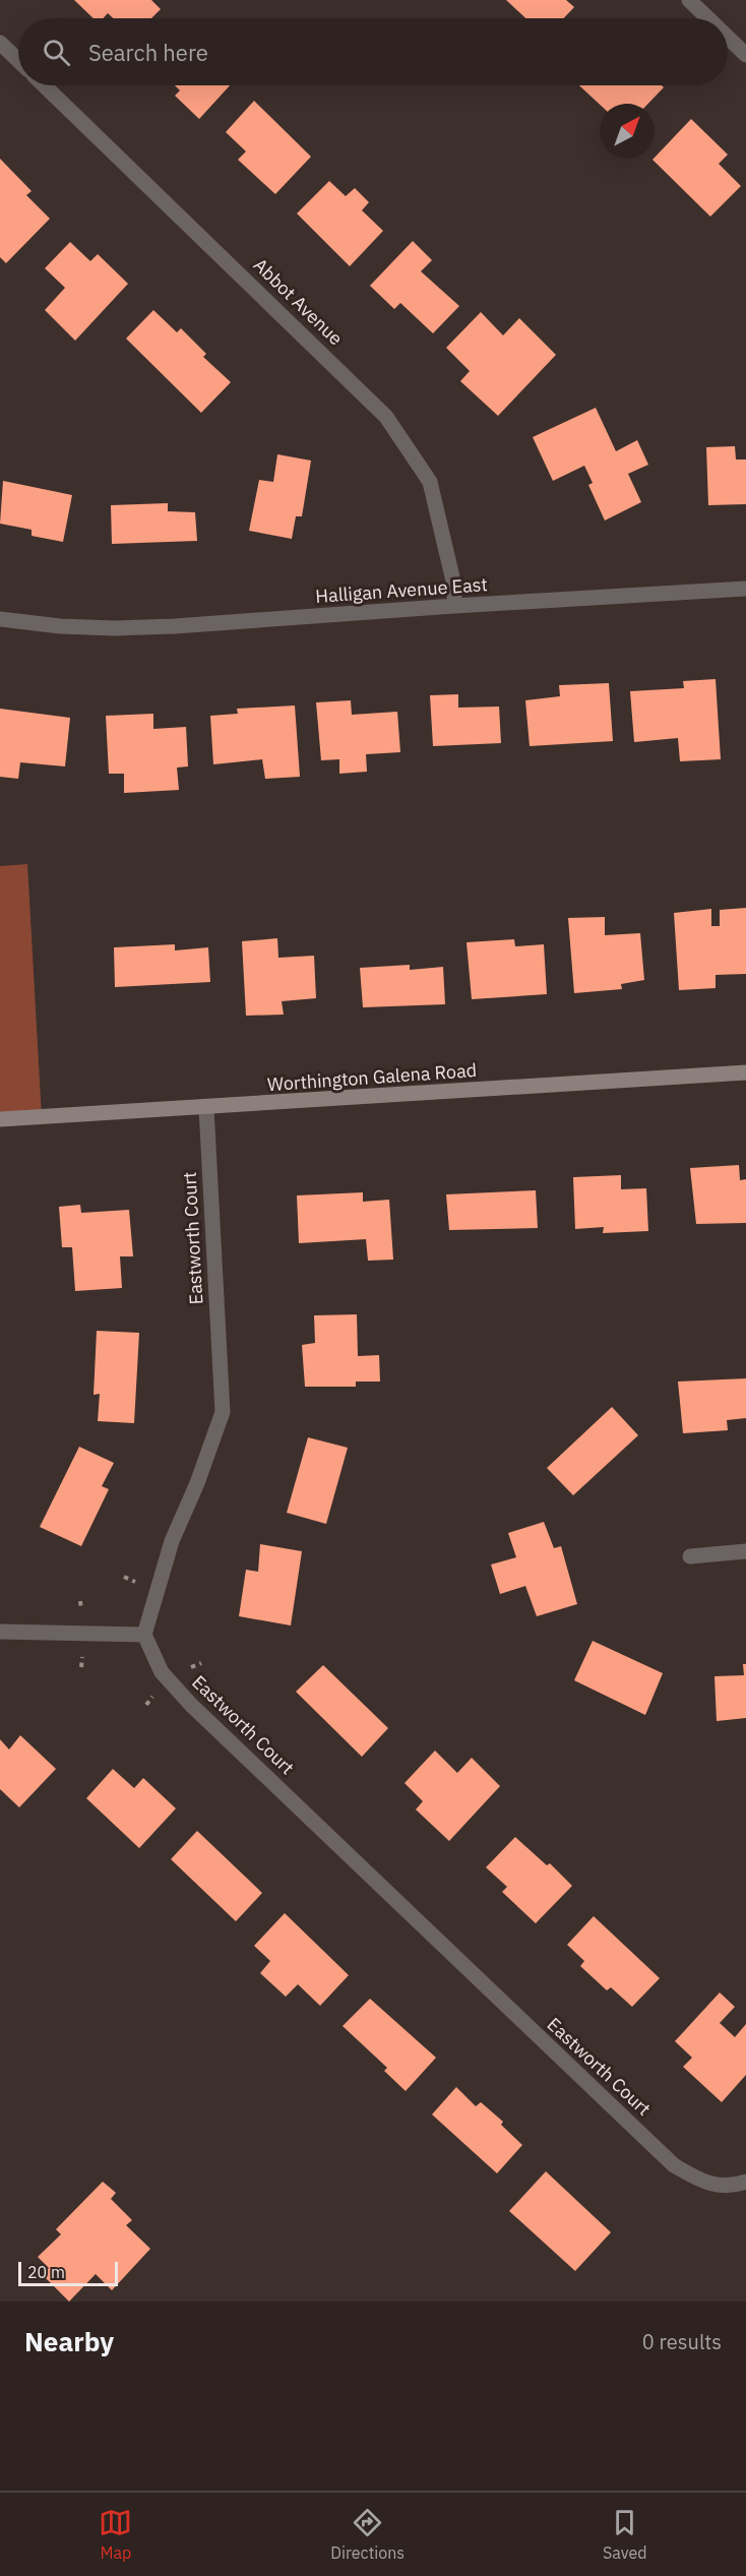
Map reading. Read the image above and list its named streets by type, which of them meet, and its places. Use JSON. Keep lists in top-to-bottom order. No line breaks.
{"streets":{"street":["Abbot Avenue","Halligan Avenue East","Worthington Galena Road","Eastworth Court"]},"crossings":[["Abbot Avenue","Halligan Avenue East"],["Worthington Galena Road","Eastworth Court"]],"scale_bar":"20 m","north":"top right","page":{"search":"Search here","scale":"20 m","heading":["Nearby","0 results"],"nav":["Map","Directions","Saved"]}}
